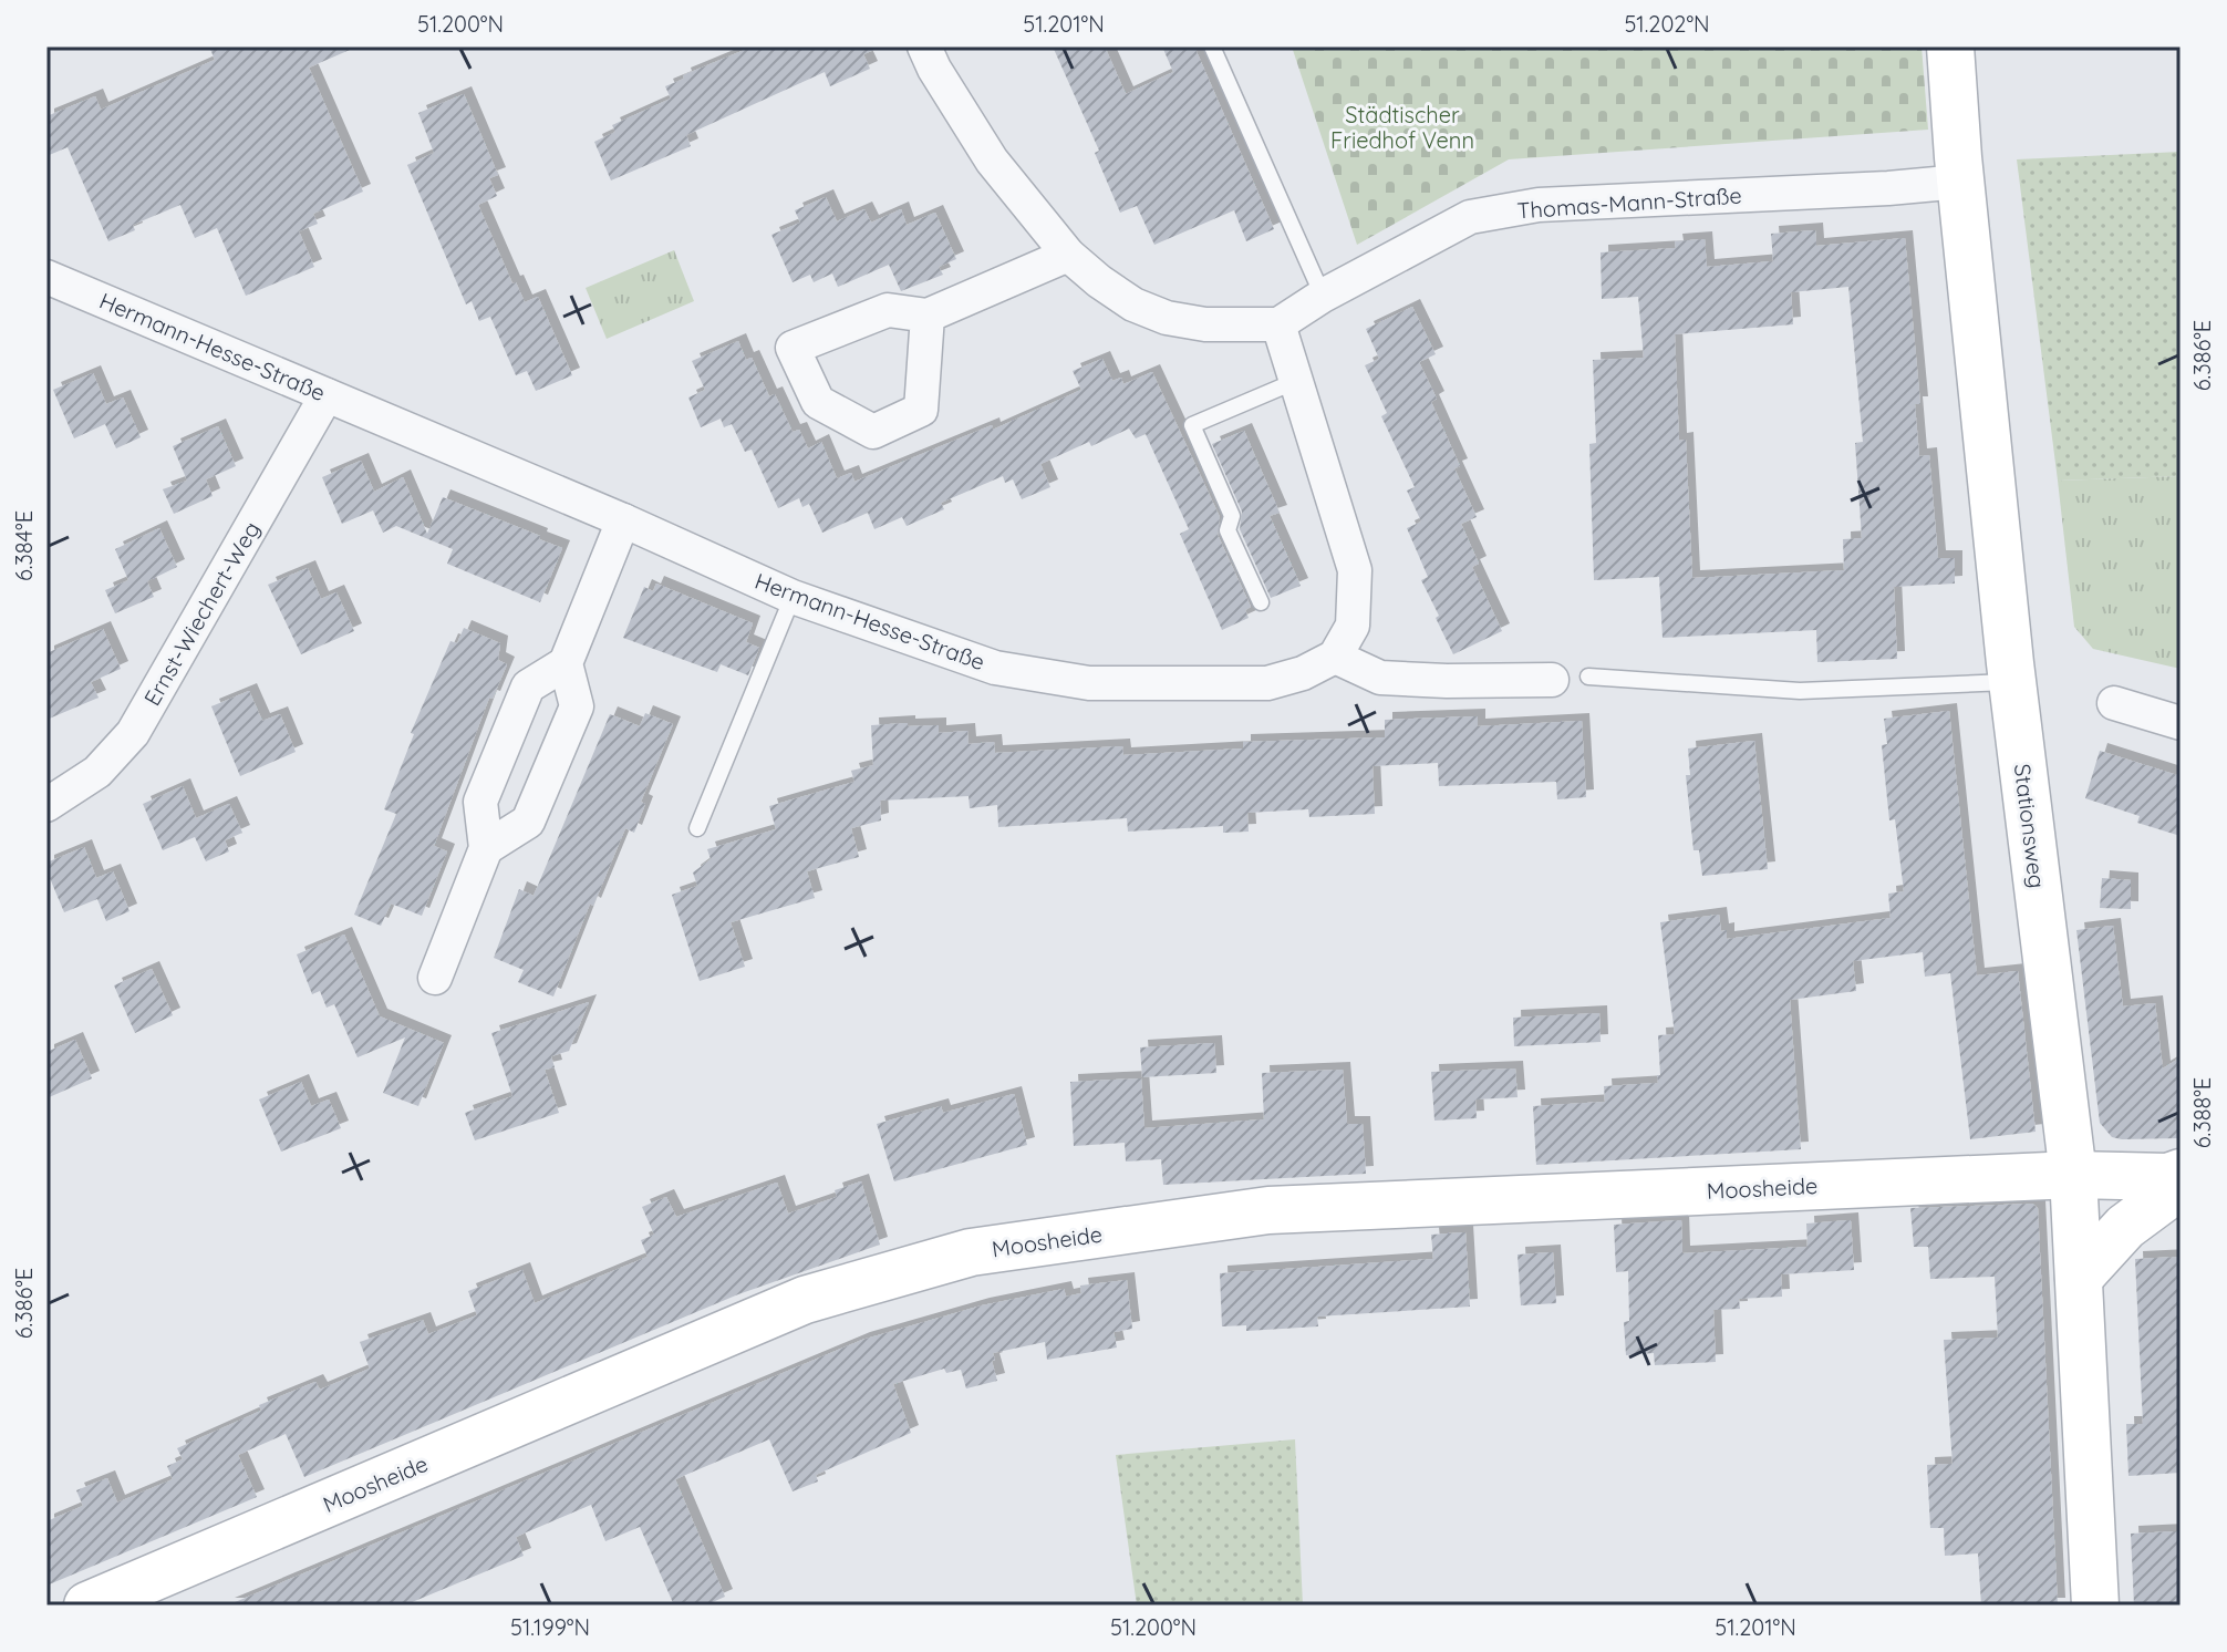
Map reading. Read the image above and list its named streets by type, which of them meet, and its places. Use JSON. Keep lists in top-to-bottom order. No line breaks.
{"streets":{"street":["Thomas-Mann-Straße","Hermann-Hesse-Straße","Ernst-Wiechert-Weg","Stationsweg","Moosheide"]},"crossings":[["Thomas-Mann-Straße","Stationsweg"],["Hermann-Hesse-Straße","Ernst-Wiechert-Weg"],["Stationsweg","Moosheide"]],"parks":["Städtischer Friedhof Venn"],"coordinates":["51.200°N","51.201°N","51.202°N","6.386°E","6.384°E","6.388°E","51.199°N"]}
